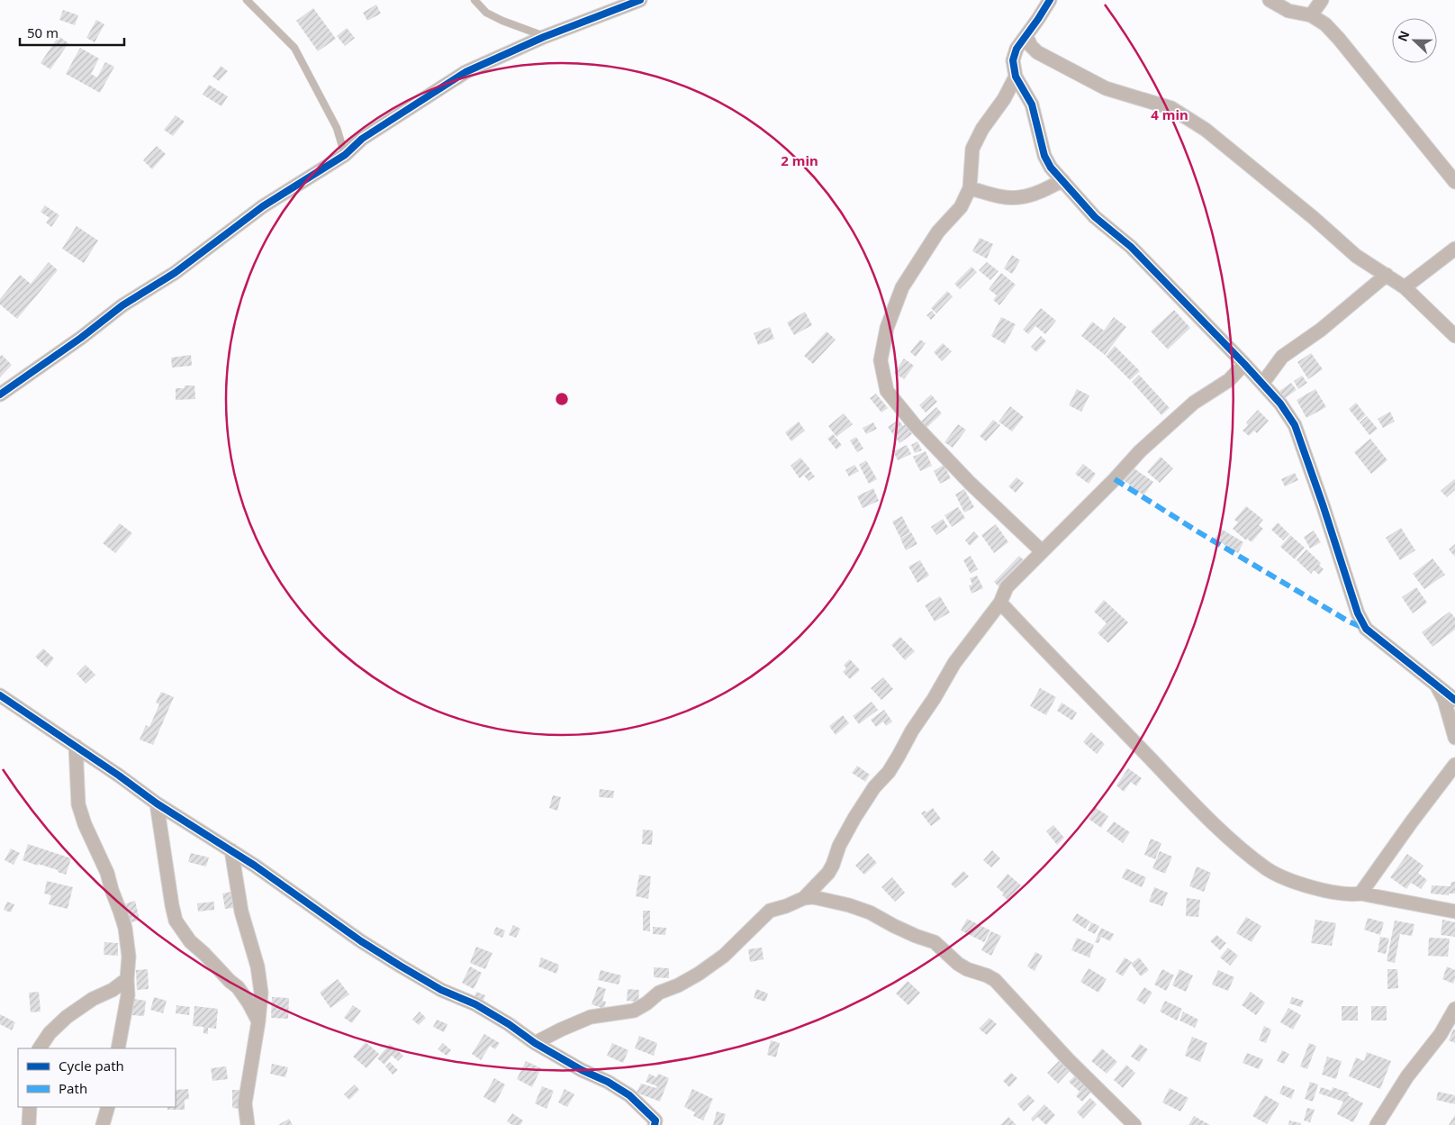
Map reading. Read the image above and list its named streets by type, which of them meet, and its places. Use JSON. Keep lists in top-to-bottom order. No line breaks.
{"legend":["Cycle path","Path"],"scale_bar":"50 m","north":"left","rings":["4 min","2 min"]}
